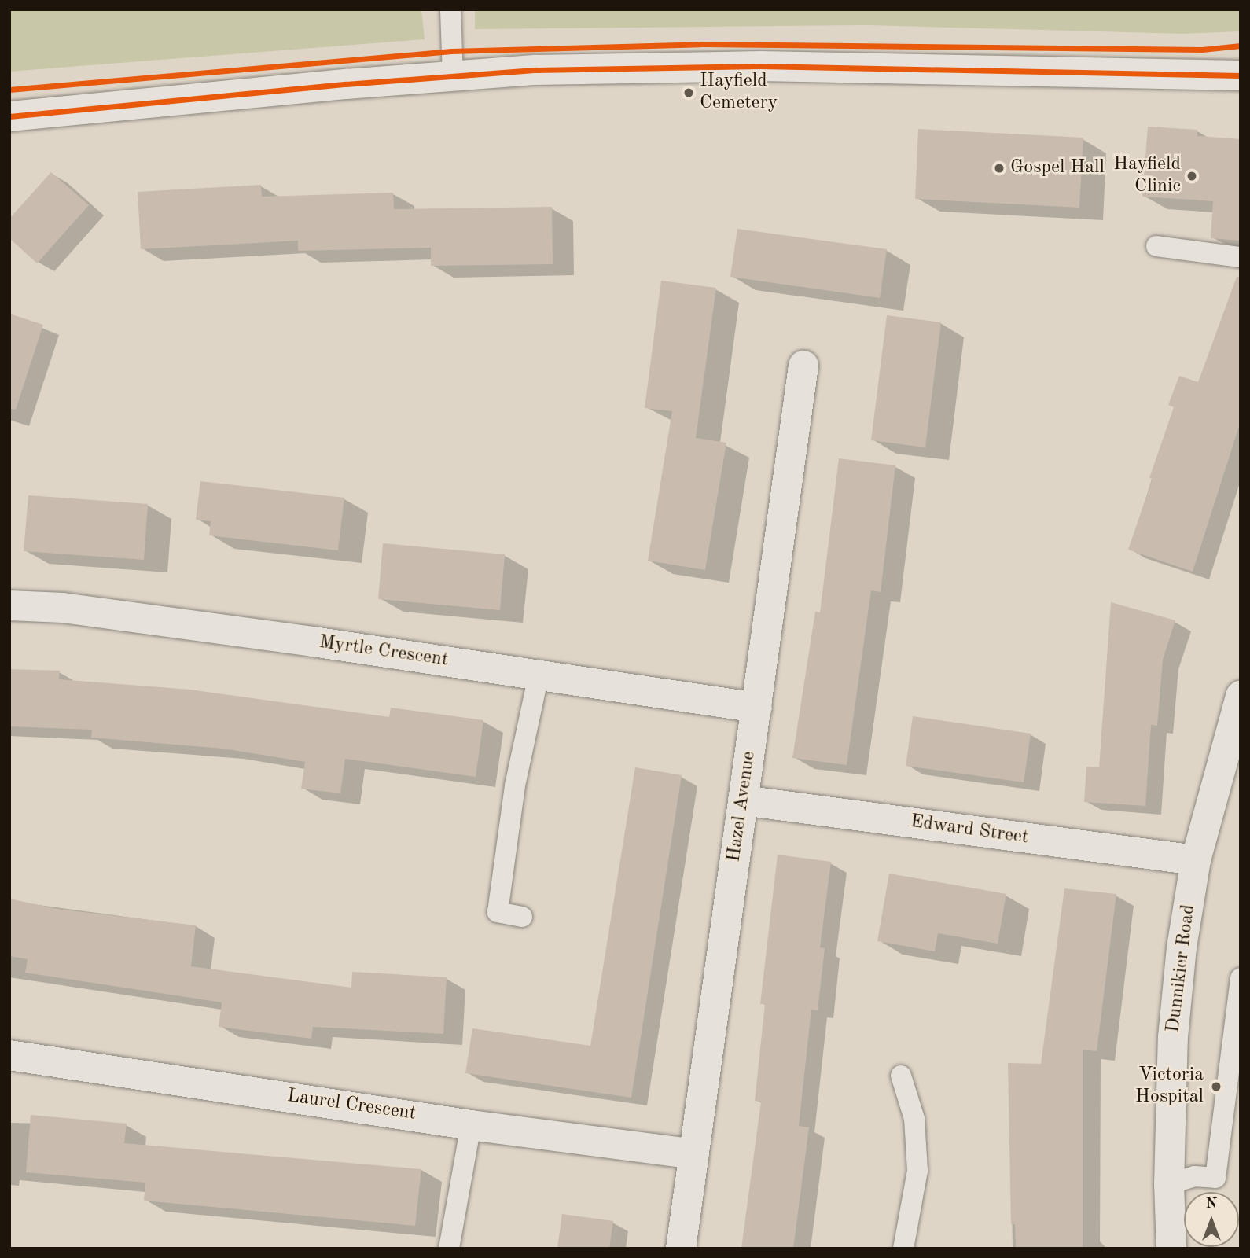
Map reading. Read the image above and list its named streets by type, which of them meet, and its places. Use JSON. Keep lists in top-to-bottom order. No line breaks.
{"streets":{"street":["Myrtle Crescent","Hazel Avenue","Edward Street","Dunnikier Road","Laurel Crescent"]},"crossings":[["Myrtle Crescent","Hazel Avenue"],["Hazel Avenue","Edward Street"],["Hazel Avenue","Laurel Crescent"],["Edward Street","Dunnikier Road"]],"places":["Hayfield Cemetery","Gospel Hall","Hayfield Clinic","Victoria Hospital"],"north":"top"}
